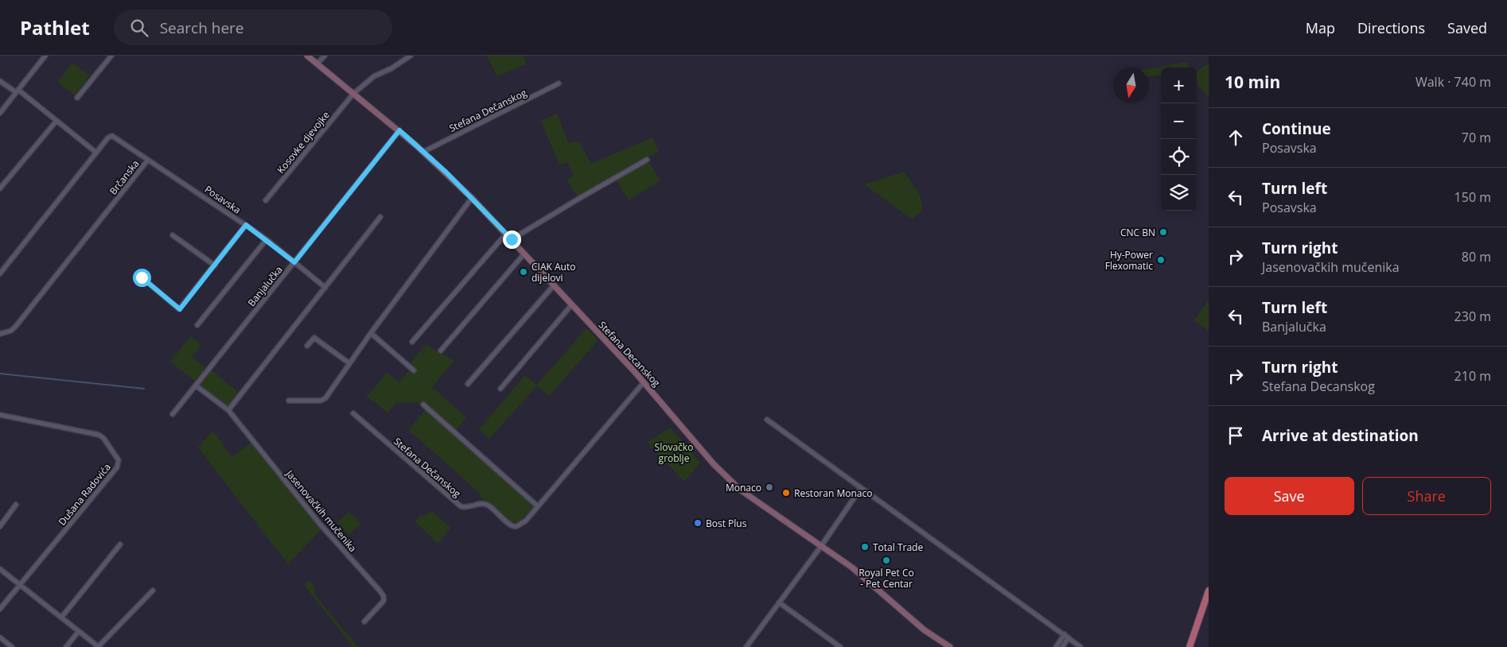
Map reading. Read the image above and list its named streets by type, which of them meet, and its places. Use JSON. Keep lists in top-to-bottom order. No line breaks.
{"streets":{"main road":["Stefana Decanskog"],"street":["Stefana Dečanskog","Kosovke djevojke","Brčanska","Posavska","Banjalučka","Dušana Radovića","Jasenovačkih mučenika"]},"crossings":[["Stefana Dečanskog","Stefana Decanskog"],["Kosovke djevojke","Stefana Decanskog"],["Brčanska","Posavska"],["Banjalučka","Stefana Decanskog"],["Banjalučka","Jasenovačkih mučenika"]],"parks":["Slovačko groblje"],"places":["CNC BN","Hy-Power Flexomatic","CIAK Auto dijelovi","Monaco","Restoran Monaco","Bost Plus","Total Trade","Royal Pet Co - Pet Centar"],"north":"bottom","page":{"header":"Pathlet","search":"Search here","nav":["Map","Directions","Saved"],"heading":["10 min","Walk · 740 m"],"map_buttons":["+","−"],"list":[["Continue","Posavska","70 m"],["Turn left","Posavska","150 m"],["Turn right","Jasenovačkih mučenika","80 m"],["Turn left","Banjalučka","230 m"],["Turn right","Stefana Decanskog","210 m"],"Arrive at destination"],"buttons":["Save","Share"]}}
